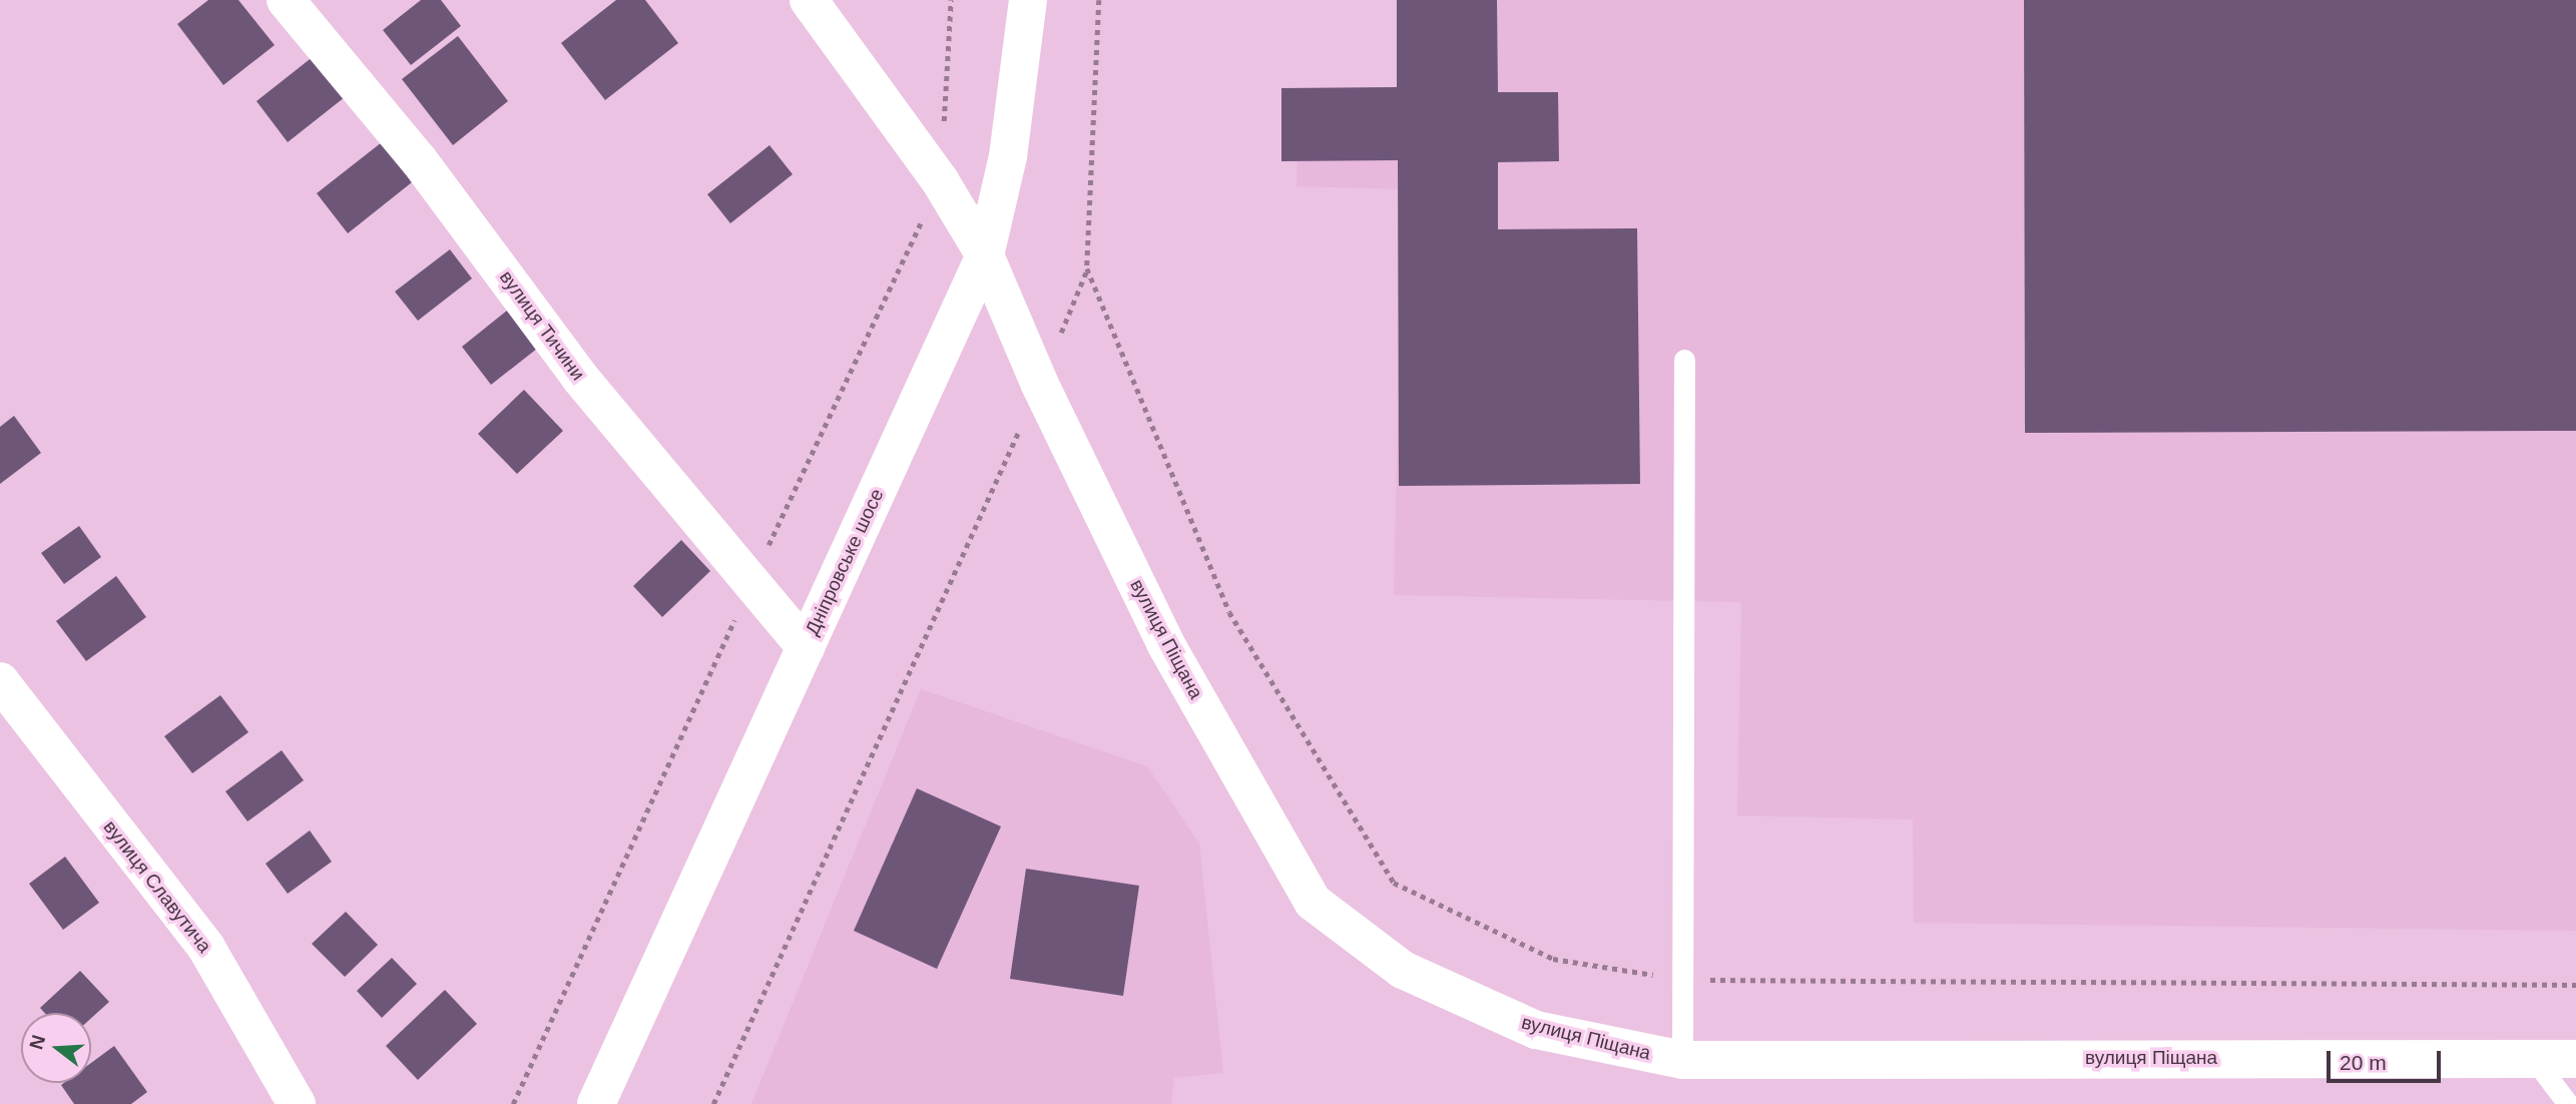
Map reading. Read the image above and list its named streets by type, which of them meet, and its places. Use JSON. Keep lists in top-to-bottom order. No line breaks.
{"streets":{"street":["вулиця Тичини","Дніпровське шосе","вулиця Піщана","вулиця Славутича"]},"crossings":[["вулиця Тичини","Дніпровське шосе"],["Дніпровське шосе","вулиця Піщана"]],"scale_bar":"20 m","north":"left"}
